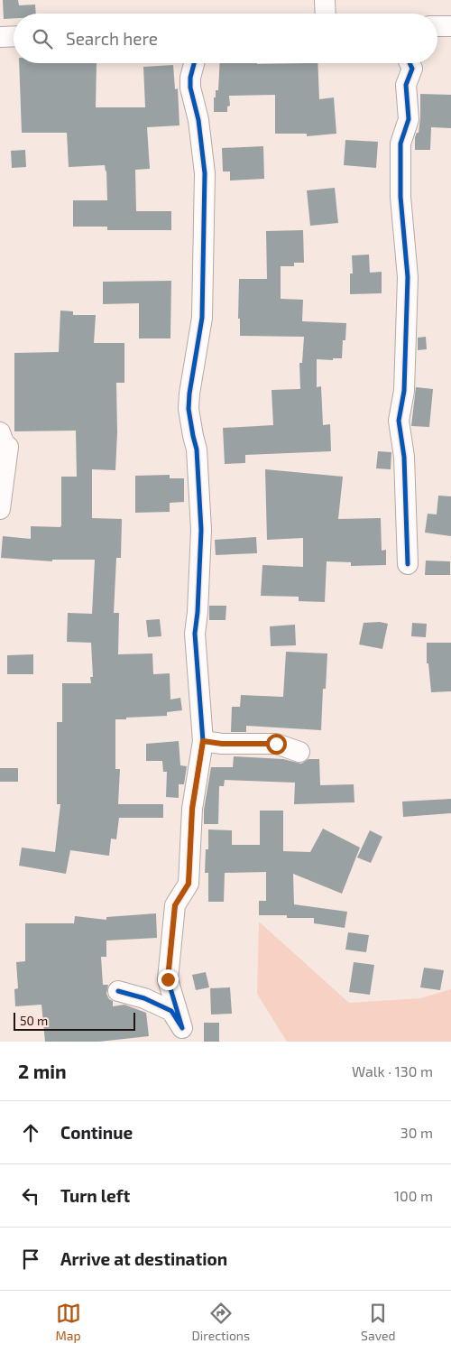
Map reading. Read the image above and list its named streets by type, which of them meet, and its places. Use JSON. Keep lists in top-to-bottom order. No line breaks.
{"scale_bar":"50 m","page":{"search":"Search here","scale":"50 m","heading":["2 min","Walk · 130 m"],"list":[["Continue","30 m"],["Turn left","100 m"],"Arrive at destination"],"nav":["Map","Directions","Saved"]}}
